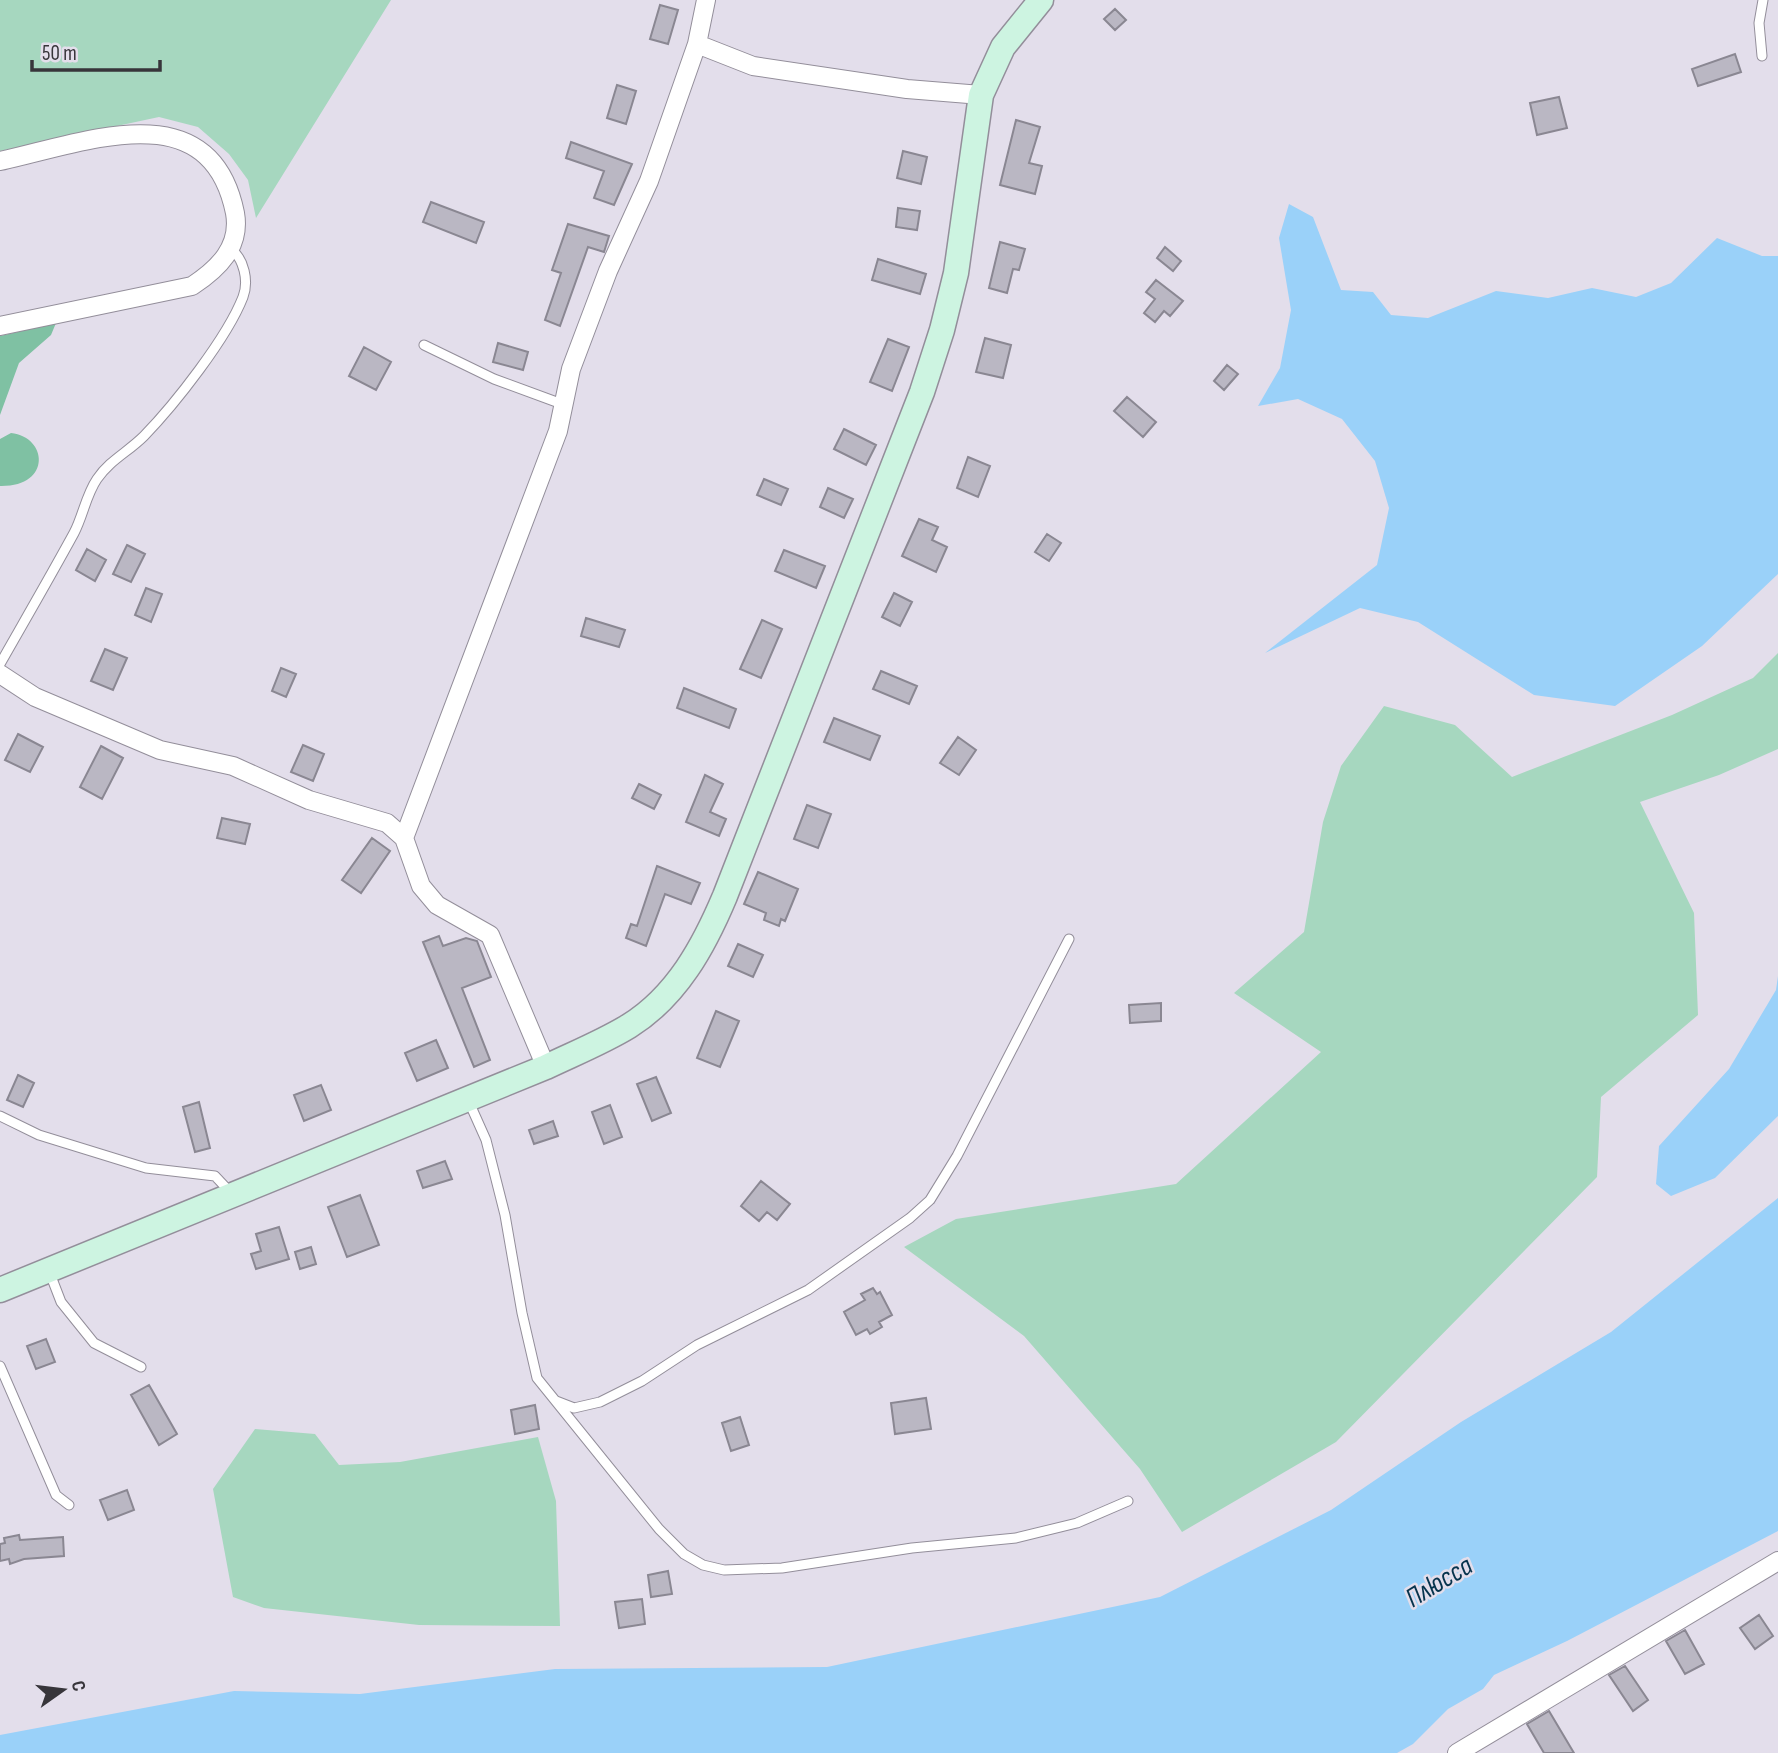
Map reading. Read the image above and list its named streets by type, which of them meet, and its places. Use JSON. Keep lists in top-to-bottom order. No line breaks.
{"water":["Плюсса"],"scale_bar":"50 m","north":"right"}
